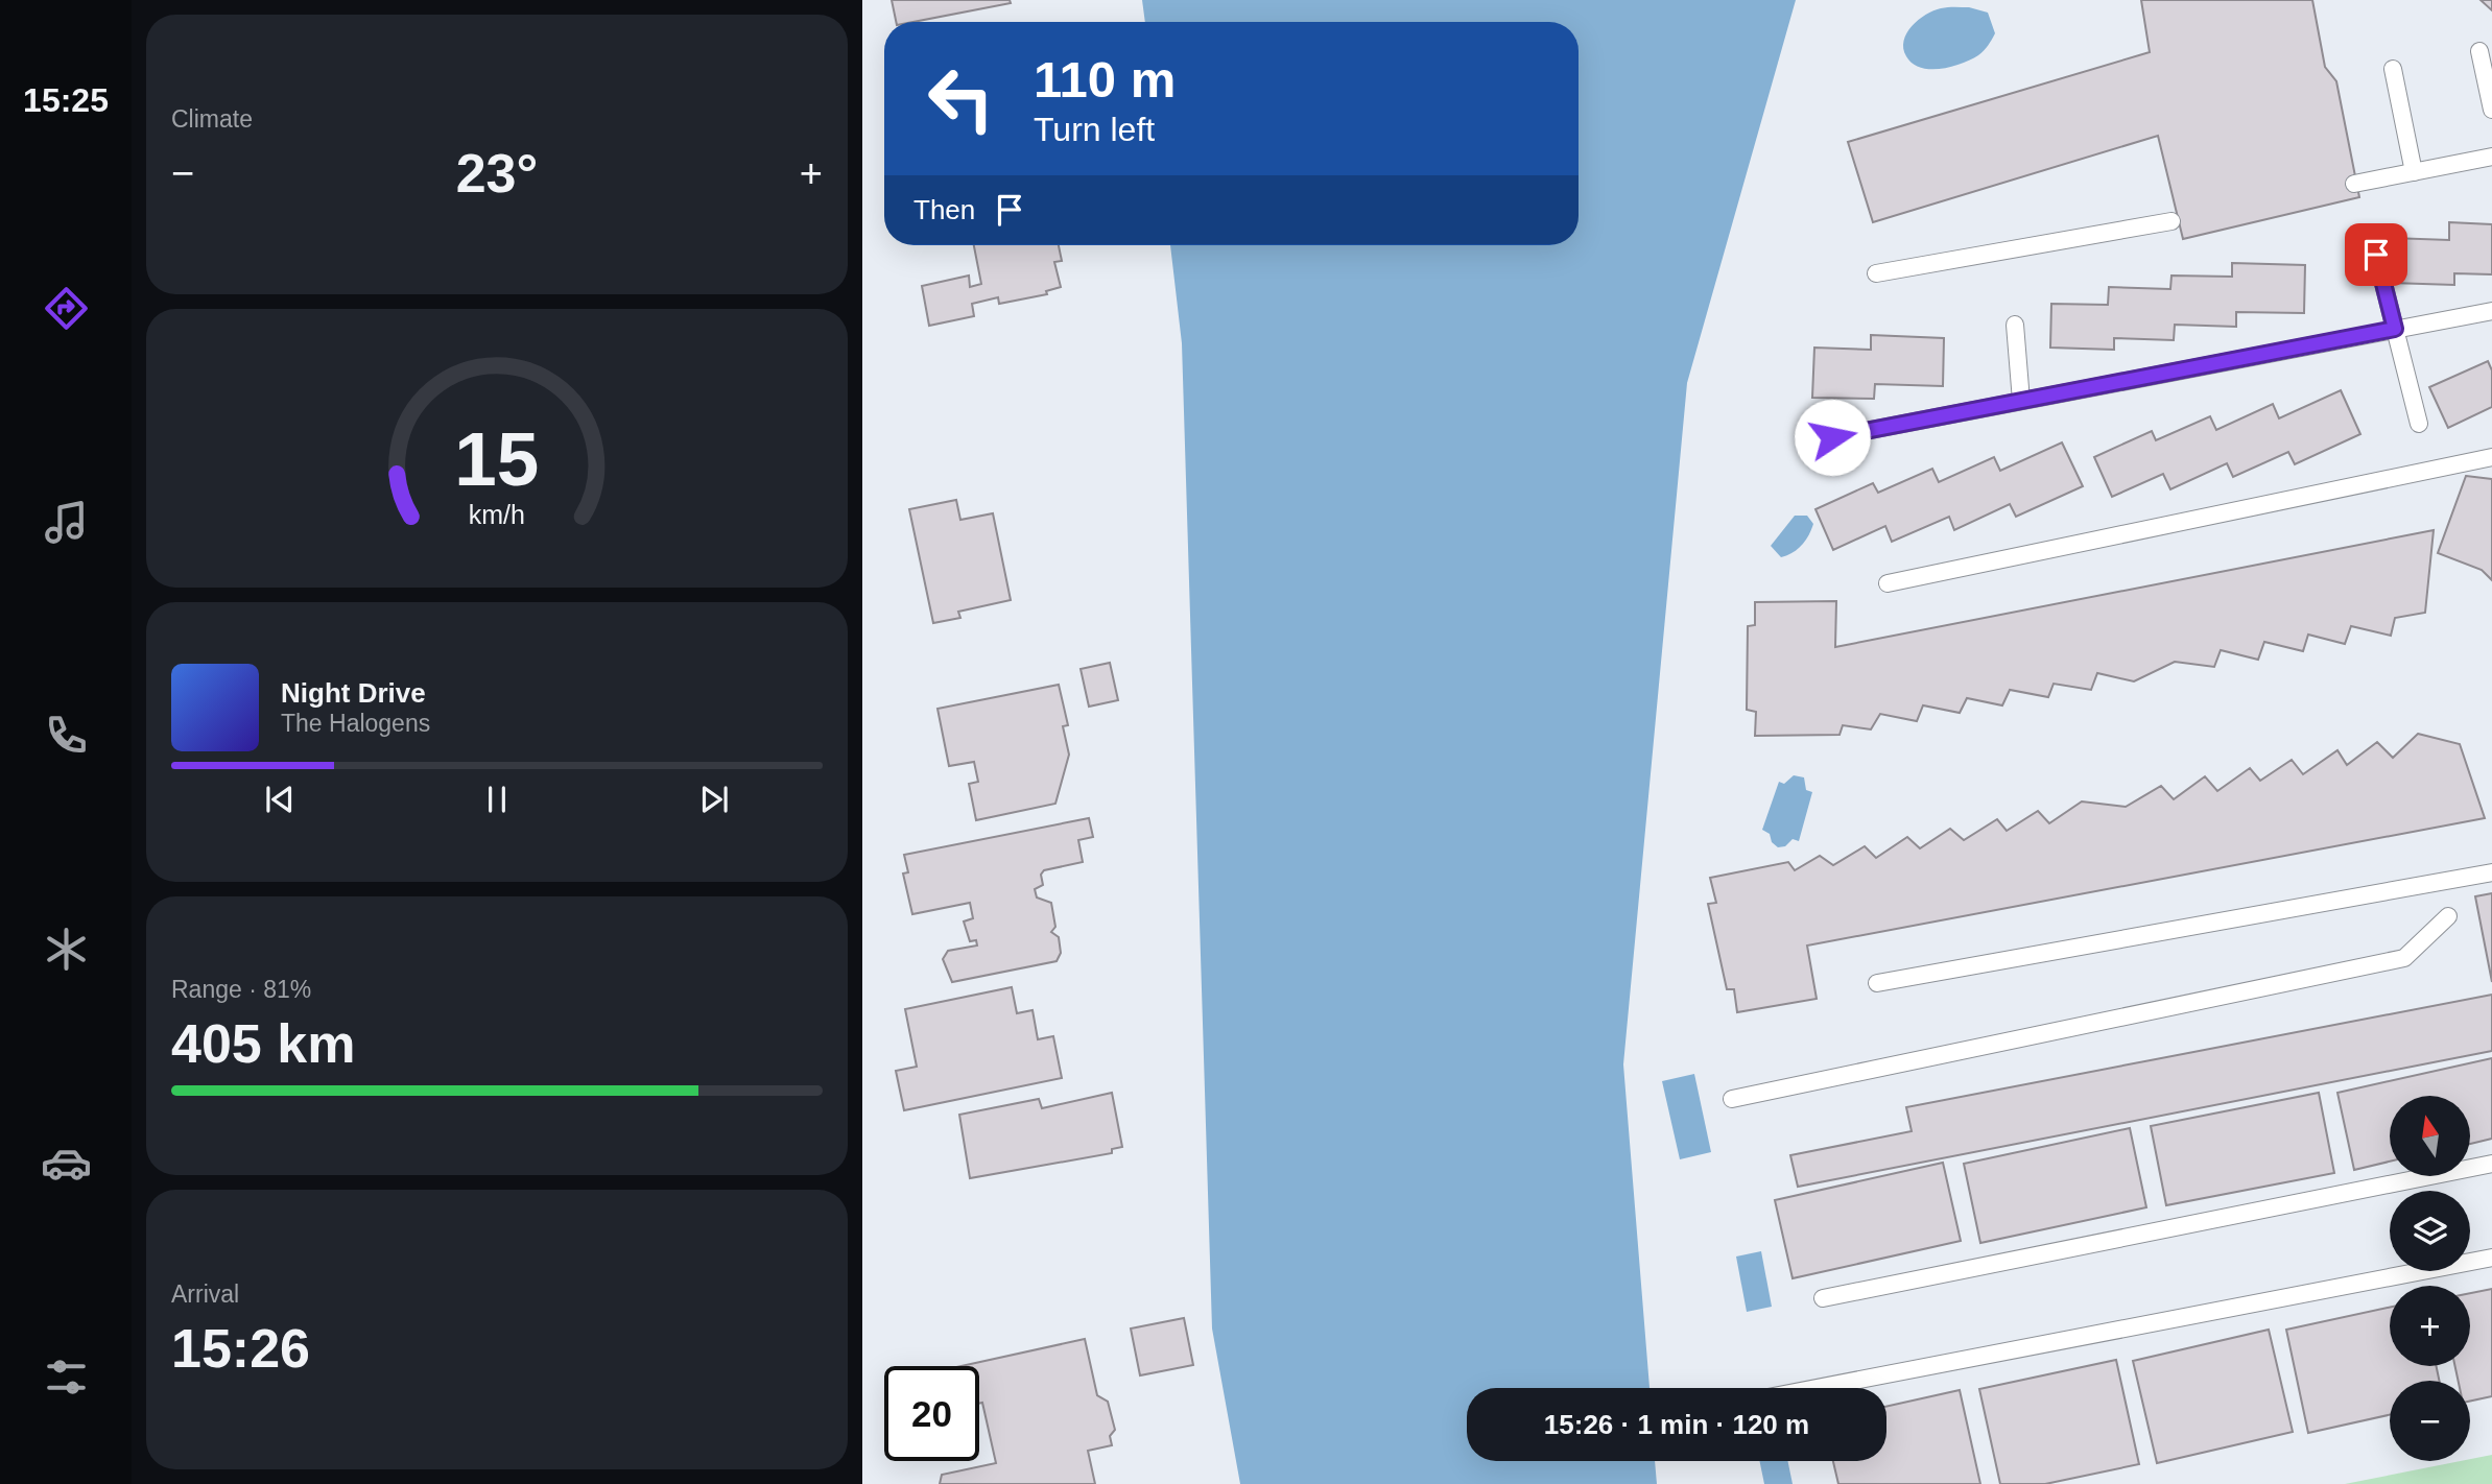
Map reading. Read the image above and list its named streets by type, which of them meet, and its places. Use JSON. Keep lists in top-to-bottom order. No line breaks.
{"north":"top","page":{"tabs":"15:25","tile":["Climate",["Range · 81%","405 km"],["Arrival","15:26"]],"turn":["110 m","Turn left"],"heat":["−","23°","+"],"then":"Then","song":["Night Drive","The Halogens"],"map_buttons":["+","−"],"limit":"20","trip":"15:26 · 1 min · 120 m","gauge":["15","km/h"]}}
